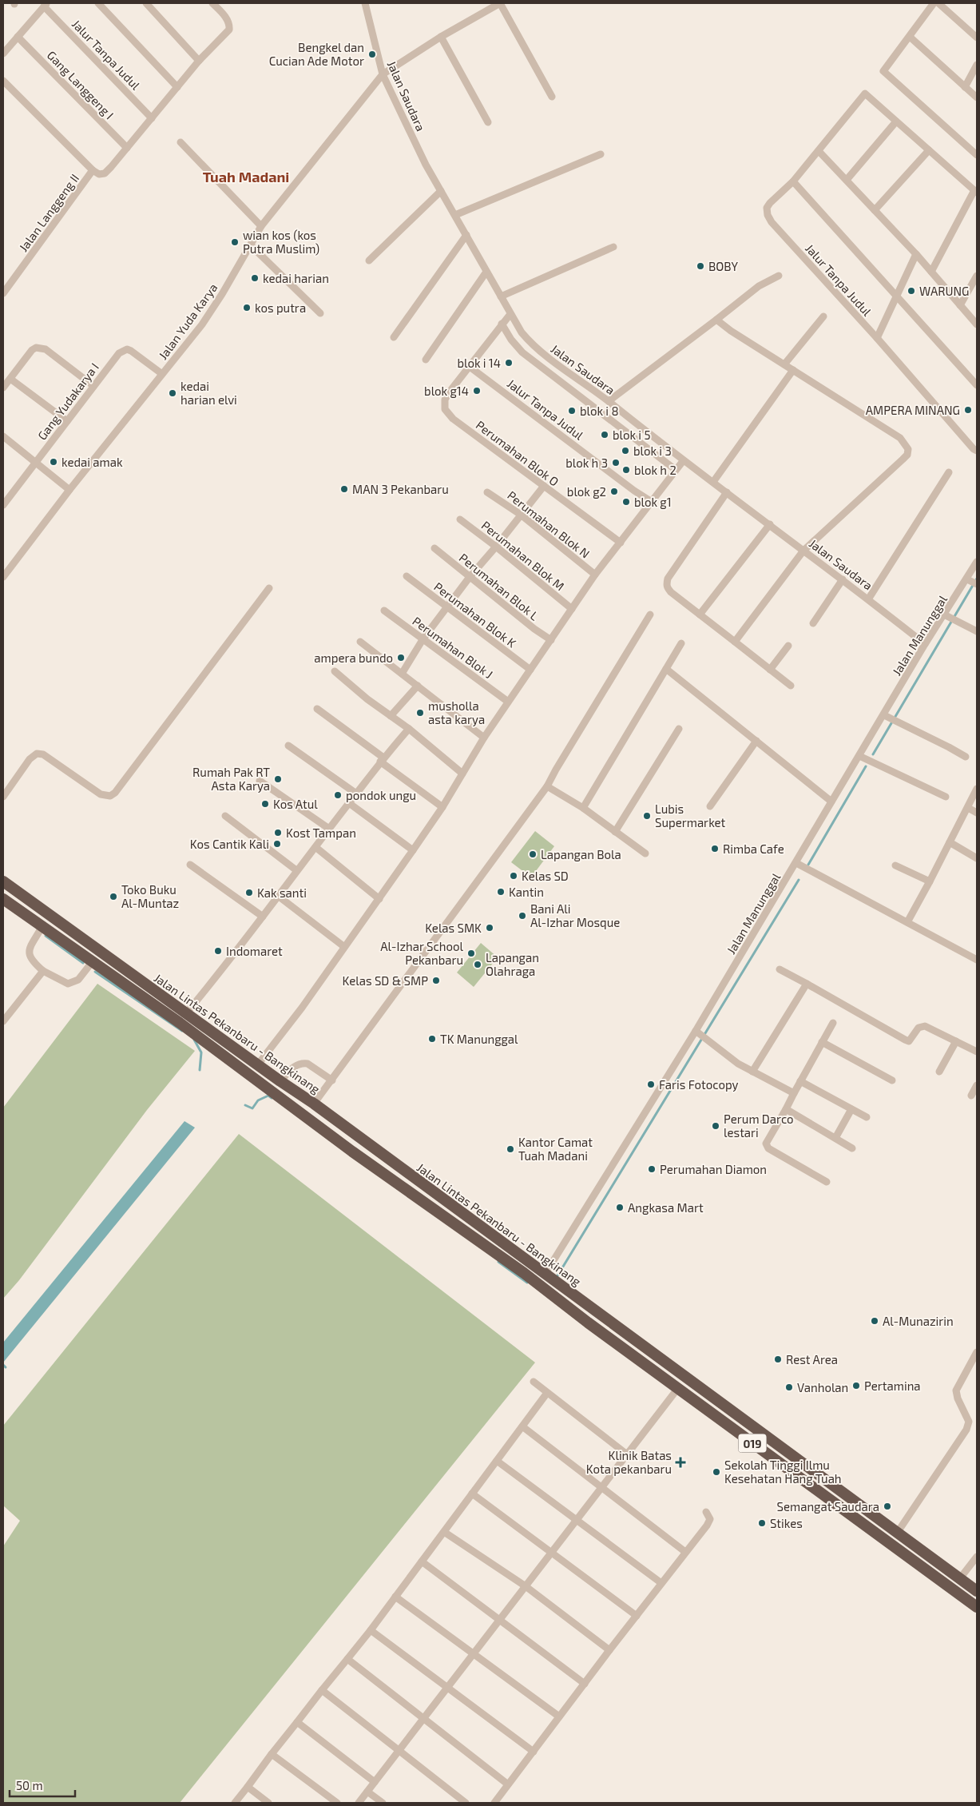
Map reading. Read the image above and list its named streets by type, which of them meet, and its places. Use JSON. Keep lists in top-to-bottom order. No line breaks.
{"streets":{"highway":["Jalan Lintas Pekanbaru - Bangkinang","019"],"street":["Jalur Tanpa Judul","Gang Langgeng I","Jalan Saudara","Jalan Langgeng II","Jalan Yuda Karya","Gang Yudakarya I","Perumahan Blok O","Perumahan Blok N","Perumahan Blok M","Perumahan Blok L","Perumahan Blok K","Jalan Manunggal","Perumahan Blok J"]},"crossings":[["Jalur Tanpa Judul","Gang Langgeng I"],["Jalur Tanpa Judul","Perumahan Blok O"],["Jalan Saudara","Jalan Yuda Karya"],["Jalan Saudara","Jalan Manunggal"],["Jalan Yuda Karya","Gang Yudakarya I"],["Jalan Manunggal","Jalan Lintas Pekanbaru - Bangkinang"]],"districts":["Tuah Madani"],"places":{"other":["Bengkel dan Cucian Ade Motor","wian kos (kos Putra Muslim)","BOBY","kedai harian","WARUNG","kos putra","blok i 14","blok g14","kedai harian elvi","AMPERA MINANG","blok i 8","blok i 5","blok i 3","kedai amak","blok h 3","blok h 2","MAN 3 Pekanbaru","blok g2","blok g1","ampera bundo","musholla asta karya","Rumah Pak RT Asta Karya","pondok ungu","Kos Atul","Lubis Supermarket","Kost Tampan","Kos Cantik Kali","Rimba Cafe","Lapangan Bola","Kelas SD","Kantin","Kak santi","Toko Buku Al-Muntaz","Bani Ali Al-Izhar Mosque","Kelas SMK","Indomaret","Al-Izhar School Pekanbaru","Lapangan Olahraga","Kelas SD & SMP","TK Manunggal","Faris Fotocopy","Perum Darco lestari","Kantor Camat Tuah Madani","Perumahan Diamon","Angkasa Mart","Al-Munazirin","Rest Area","Pertamina","Vanholan","Sekolah Tinggi Ilmu Kesehatan Hang Tuah","Semangat Saudara","Stikes"],"health":["Klinik Batas Kota pekanbaru"]},"scale_bar":"50 m"}
